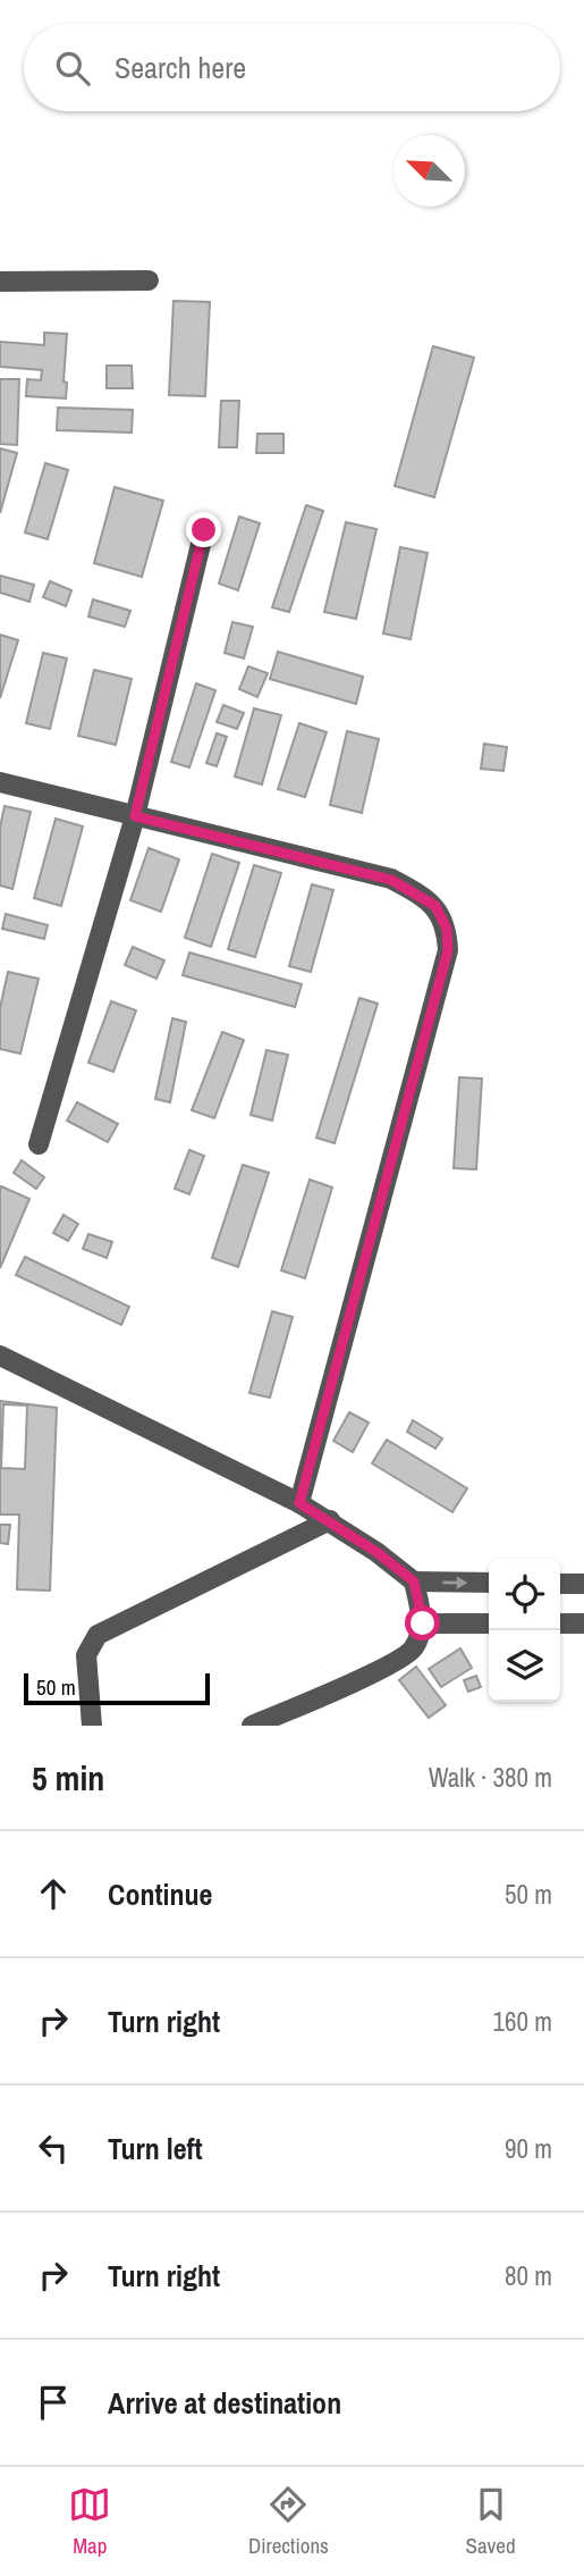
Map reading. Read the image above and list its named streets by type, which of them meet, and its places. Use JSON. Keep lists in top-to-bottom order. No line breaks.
{"scale_bar":"50 m","north":"top left","page":{"search":"Search here","scale":"50 m","heading":["5 min","Walk · 380 m"],"list":[["Continue","50 m"],["Turn right","160 m"],["Turn left","90 m"],["Turn right","80 m"],"Arrive at destination"],"nav":["Map","Directions","Saved"]}}
